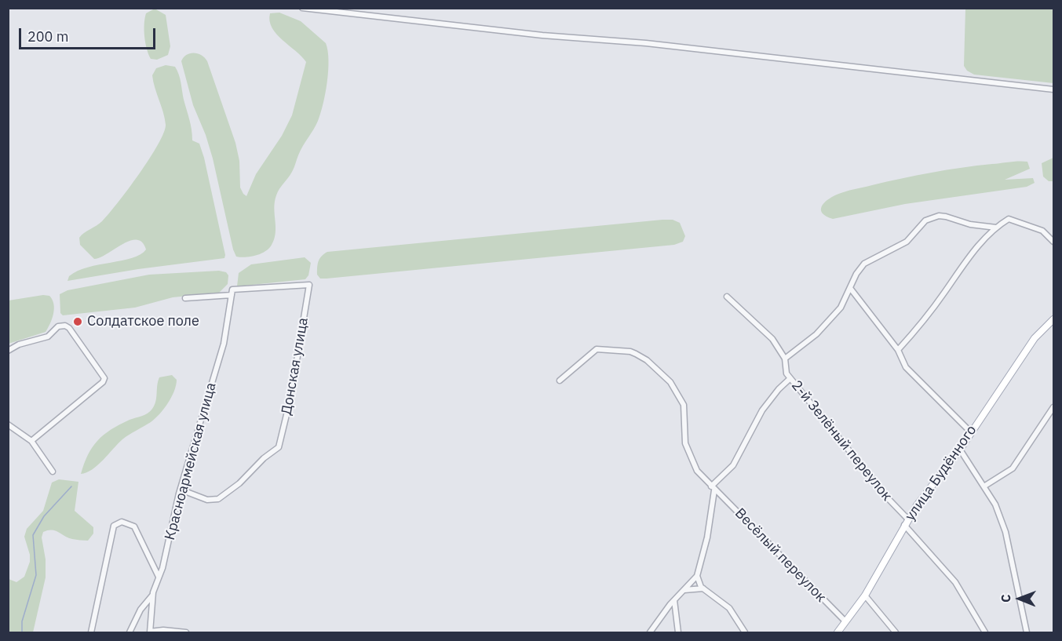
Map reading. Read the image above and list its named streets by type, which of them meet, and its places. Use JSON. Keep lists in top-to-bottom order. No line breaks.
{"streets":{"main road":["улица Будённого"],"street":["Донская улица","2-й Зелёный переулок","Красноармейская улица","Весёлый переулок"]},"crossings":[["Донская улица","Красноармейская улица"],["2-й Зелёный переулок","улица Будённого"],["улица Будённого","Весёлый переулок"]],"places":["Солдатское поле"],"scale_bar":"200 m","north":"left"}
